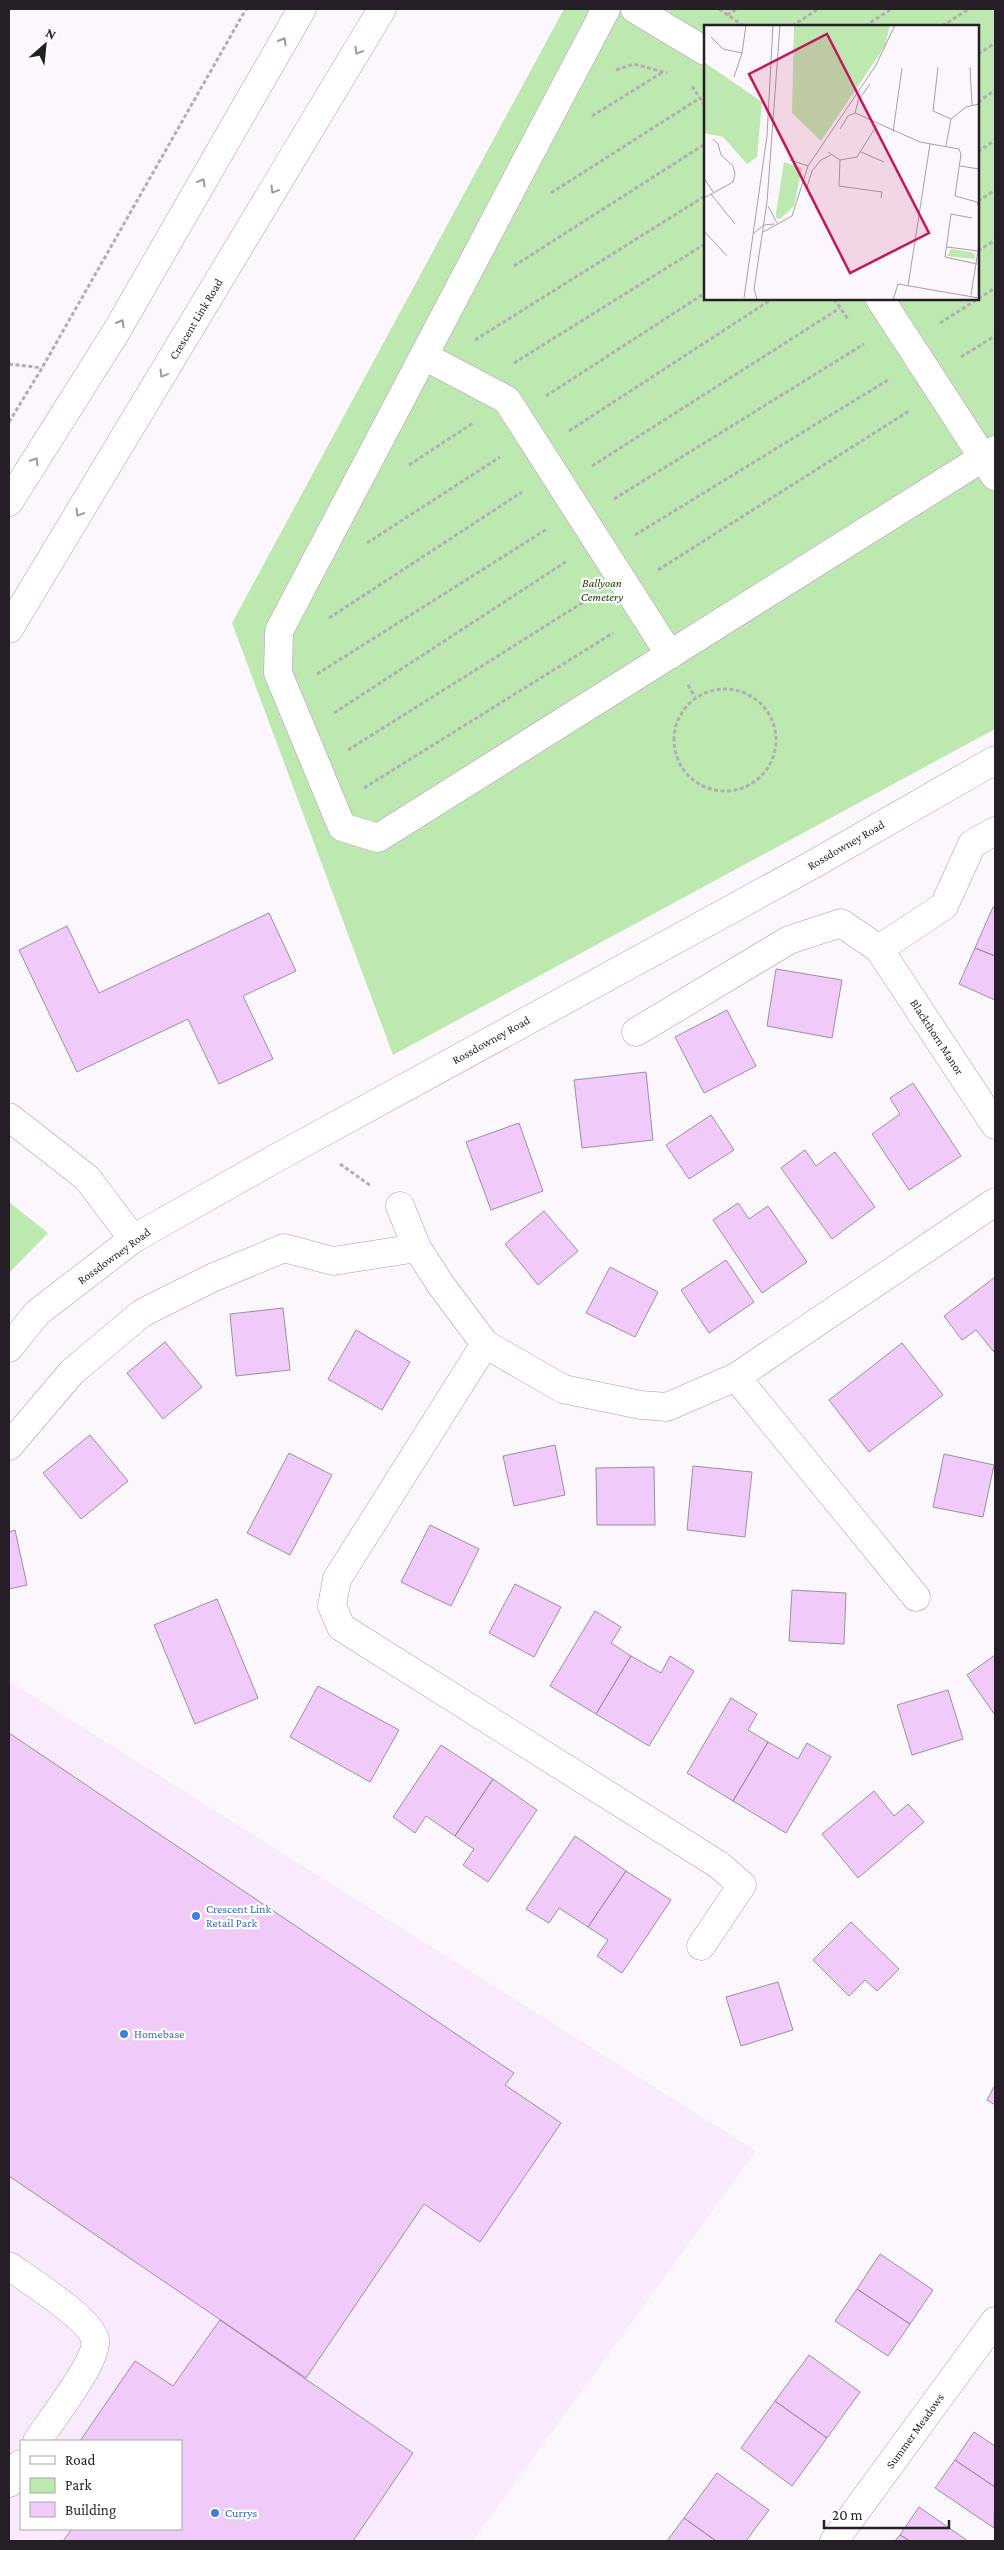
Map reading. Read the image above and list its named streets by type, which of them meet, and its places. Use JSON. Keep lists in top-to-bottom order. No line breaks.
{"streets":{"main road":["Crescent Link Road","Rossdowney Road","Blackthorn Manor","Summer Meadows"]},"parks":["Ballyoan Cemetery"],"places":["Crescent Link Retail Park","Homebase","Currys"],"legend":["Road","Park","Building"],"scale_bar":"20 m","north":"top right"}
